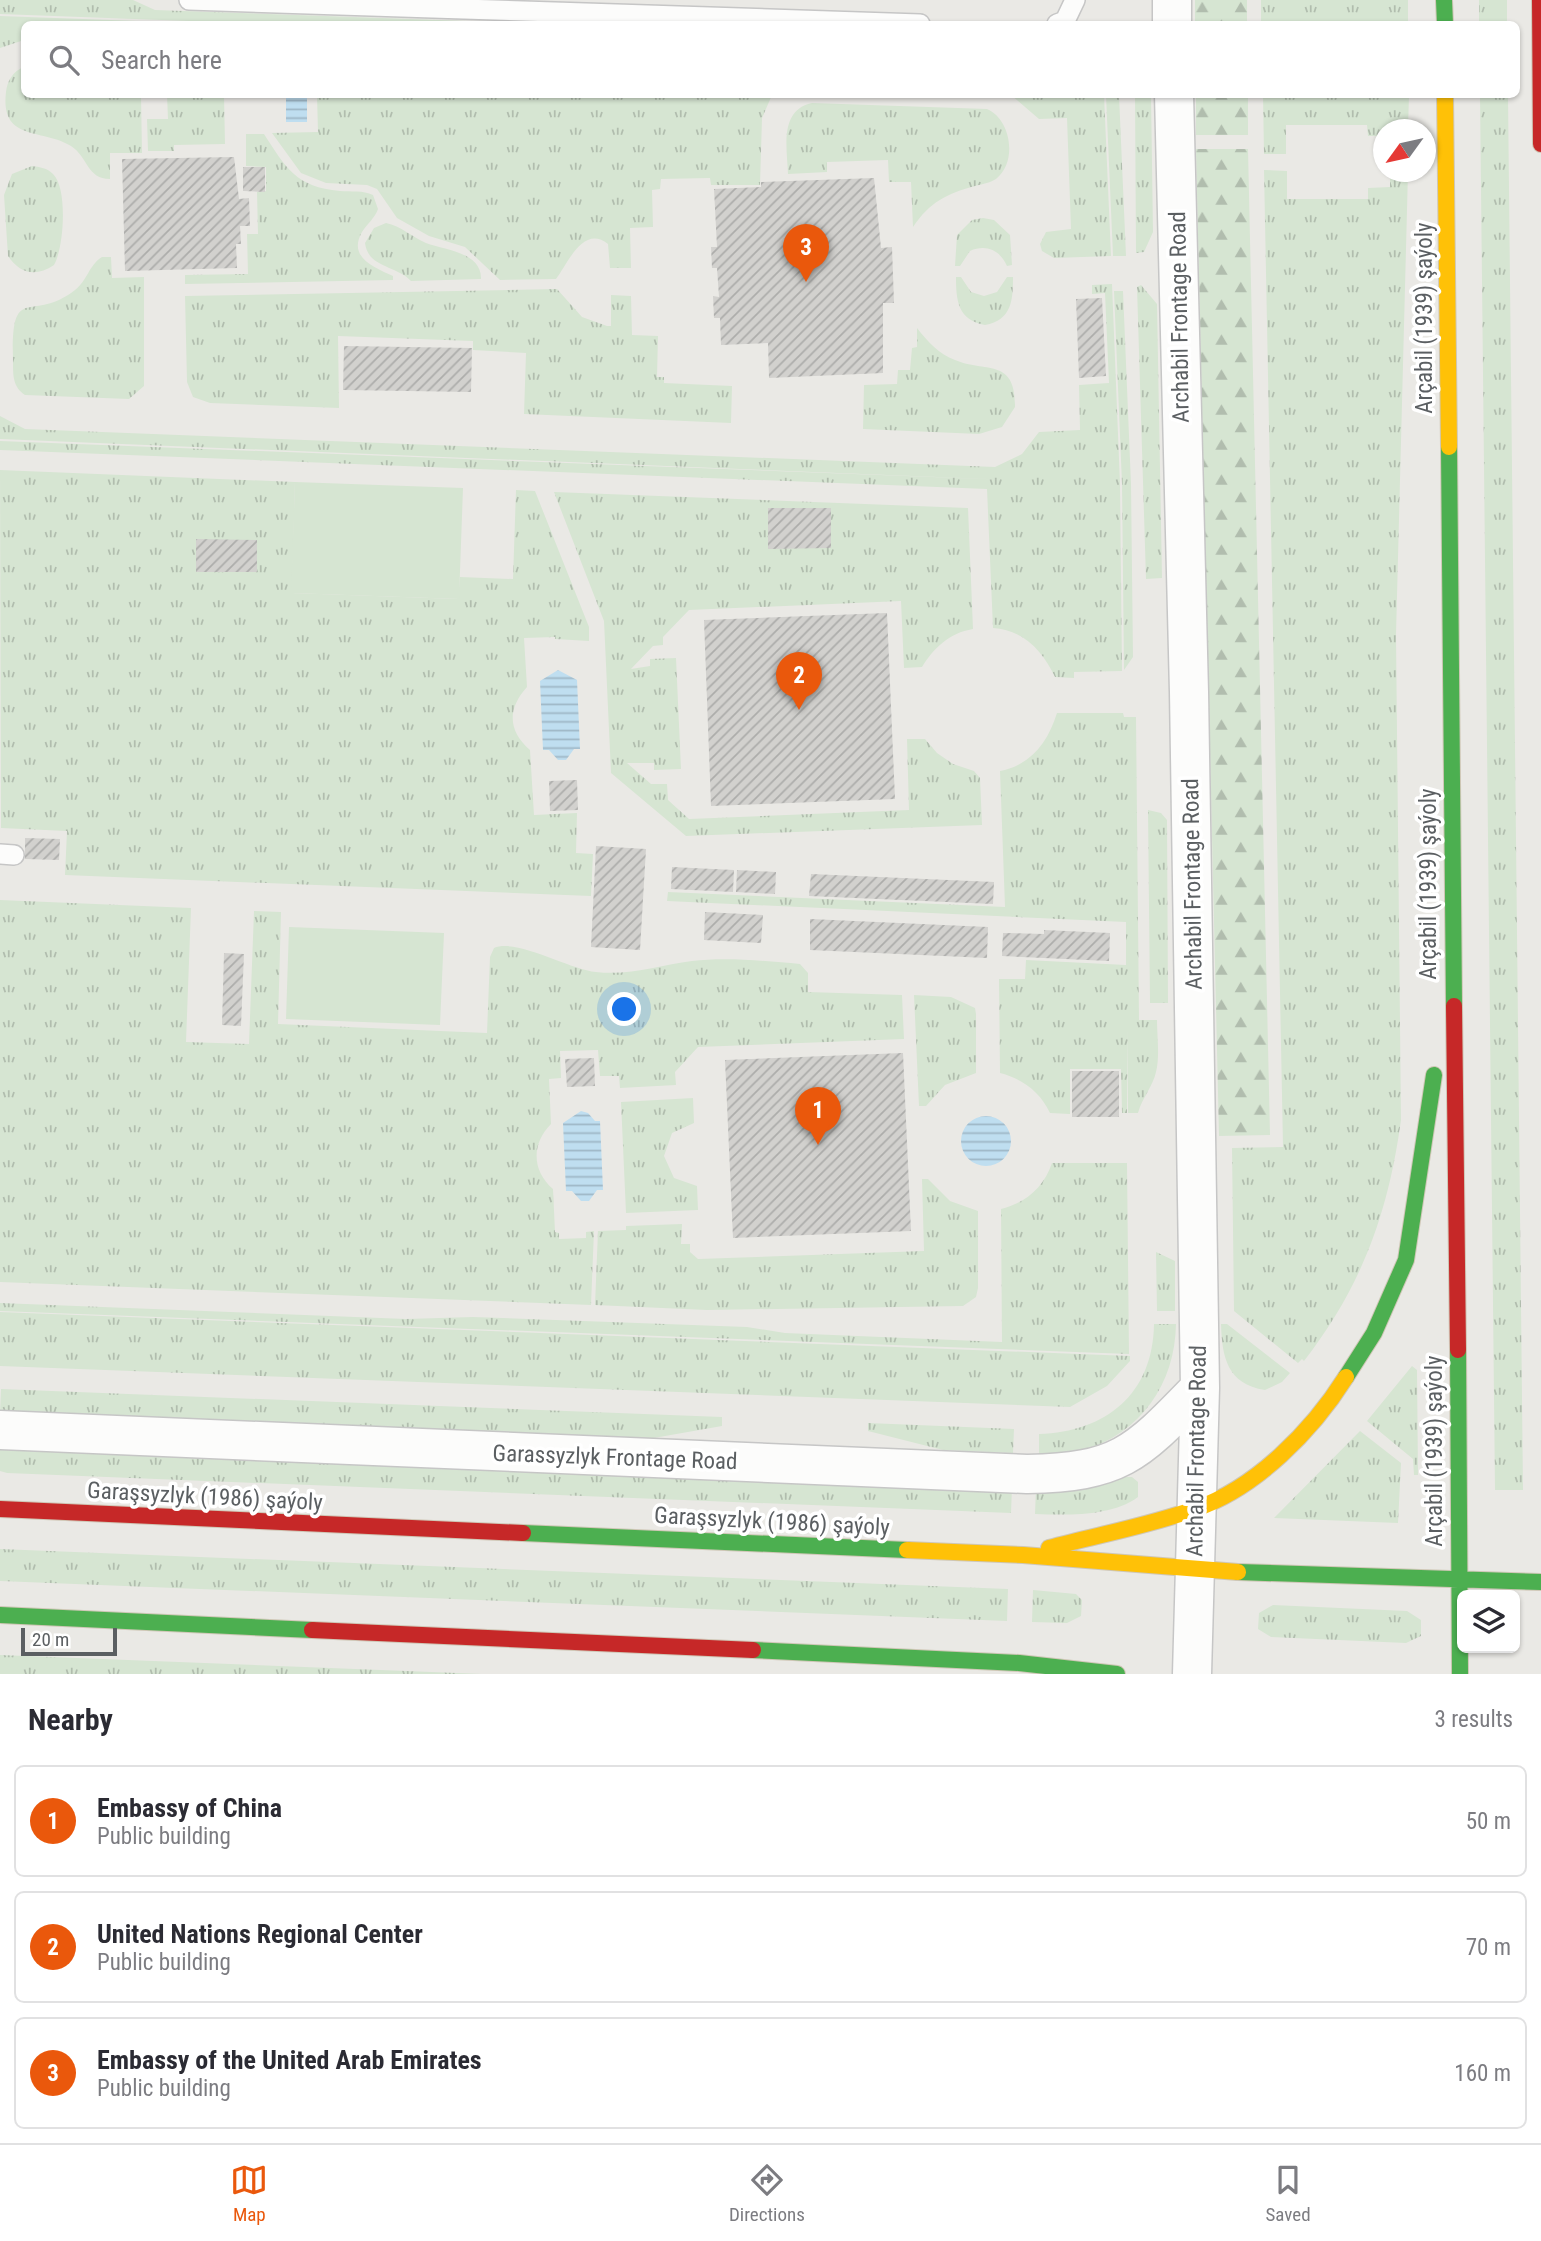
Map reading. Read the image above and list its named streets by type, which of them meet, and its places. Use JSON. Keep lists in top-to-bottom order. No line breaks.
{"streets":{"main road":["Arçabil (1939) şaýoly","Garaşsyzlyk (1986) şaýoly"],"street":["Archabil Frontage Road","Garassyzlyk Frontage Road"]},"crossings":[["Archabil Frontage Road","Garassyzlyk Frontage Road"],["Archabil Frontage Road","Garaşsyzlyk (1986) şaýoly"],["Arçabil (1939) şaýoly","Garaşsyzlyk (1986) şaýoly"]],"scale_bar":"20 m","north":"bottom left","page":{"search":"Search here","pins":["3","2","1"],"scale":"20 m","heading":["Nearby","3 results"],"list":[{"mark":"1","name":"Embassy of China","note":"Public building","value":"50 m"},{"mark":"2","name":"United Nations Regional Center","note":"Public building","value":"70 m"},{"mark":"3","name":"Embassy of the United Arab Emirates","note":"Public building","value":"160 m"}],"nav":["Map","Directions","Saved"]}}
